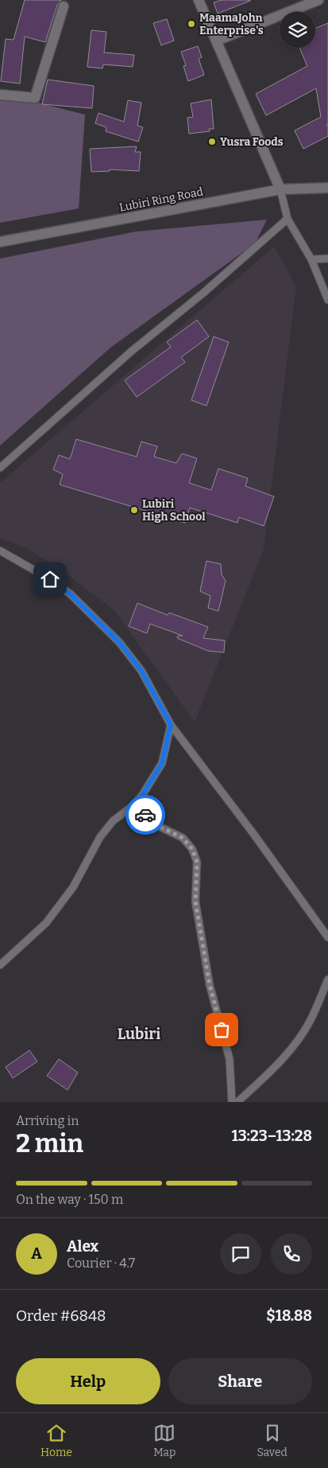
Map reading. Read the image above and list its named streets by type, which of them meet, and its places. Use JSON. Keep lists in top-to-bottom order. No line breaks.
{"streets":{"street":["Lubiri Ring Road"]},"districts":["Lubiri"],"places":["MaamaJohn Enterprise's","Yusra Foods","Lubiri High School"],"page":{"heading":["2 min","Arriving in","13:23–13:28"],"panel":["Alex","Courier · 4.7","Order #6848","$18.88"],"bar":"On the way · 150 m","round":"A","buttons":["Help","Share"],"tabs":["Home","Map","Saved"]}}
